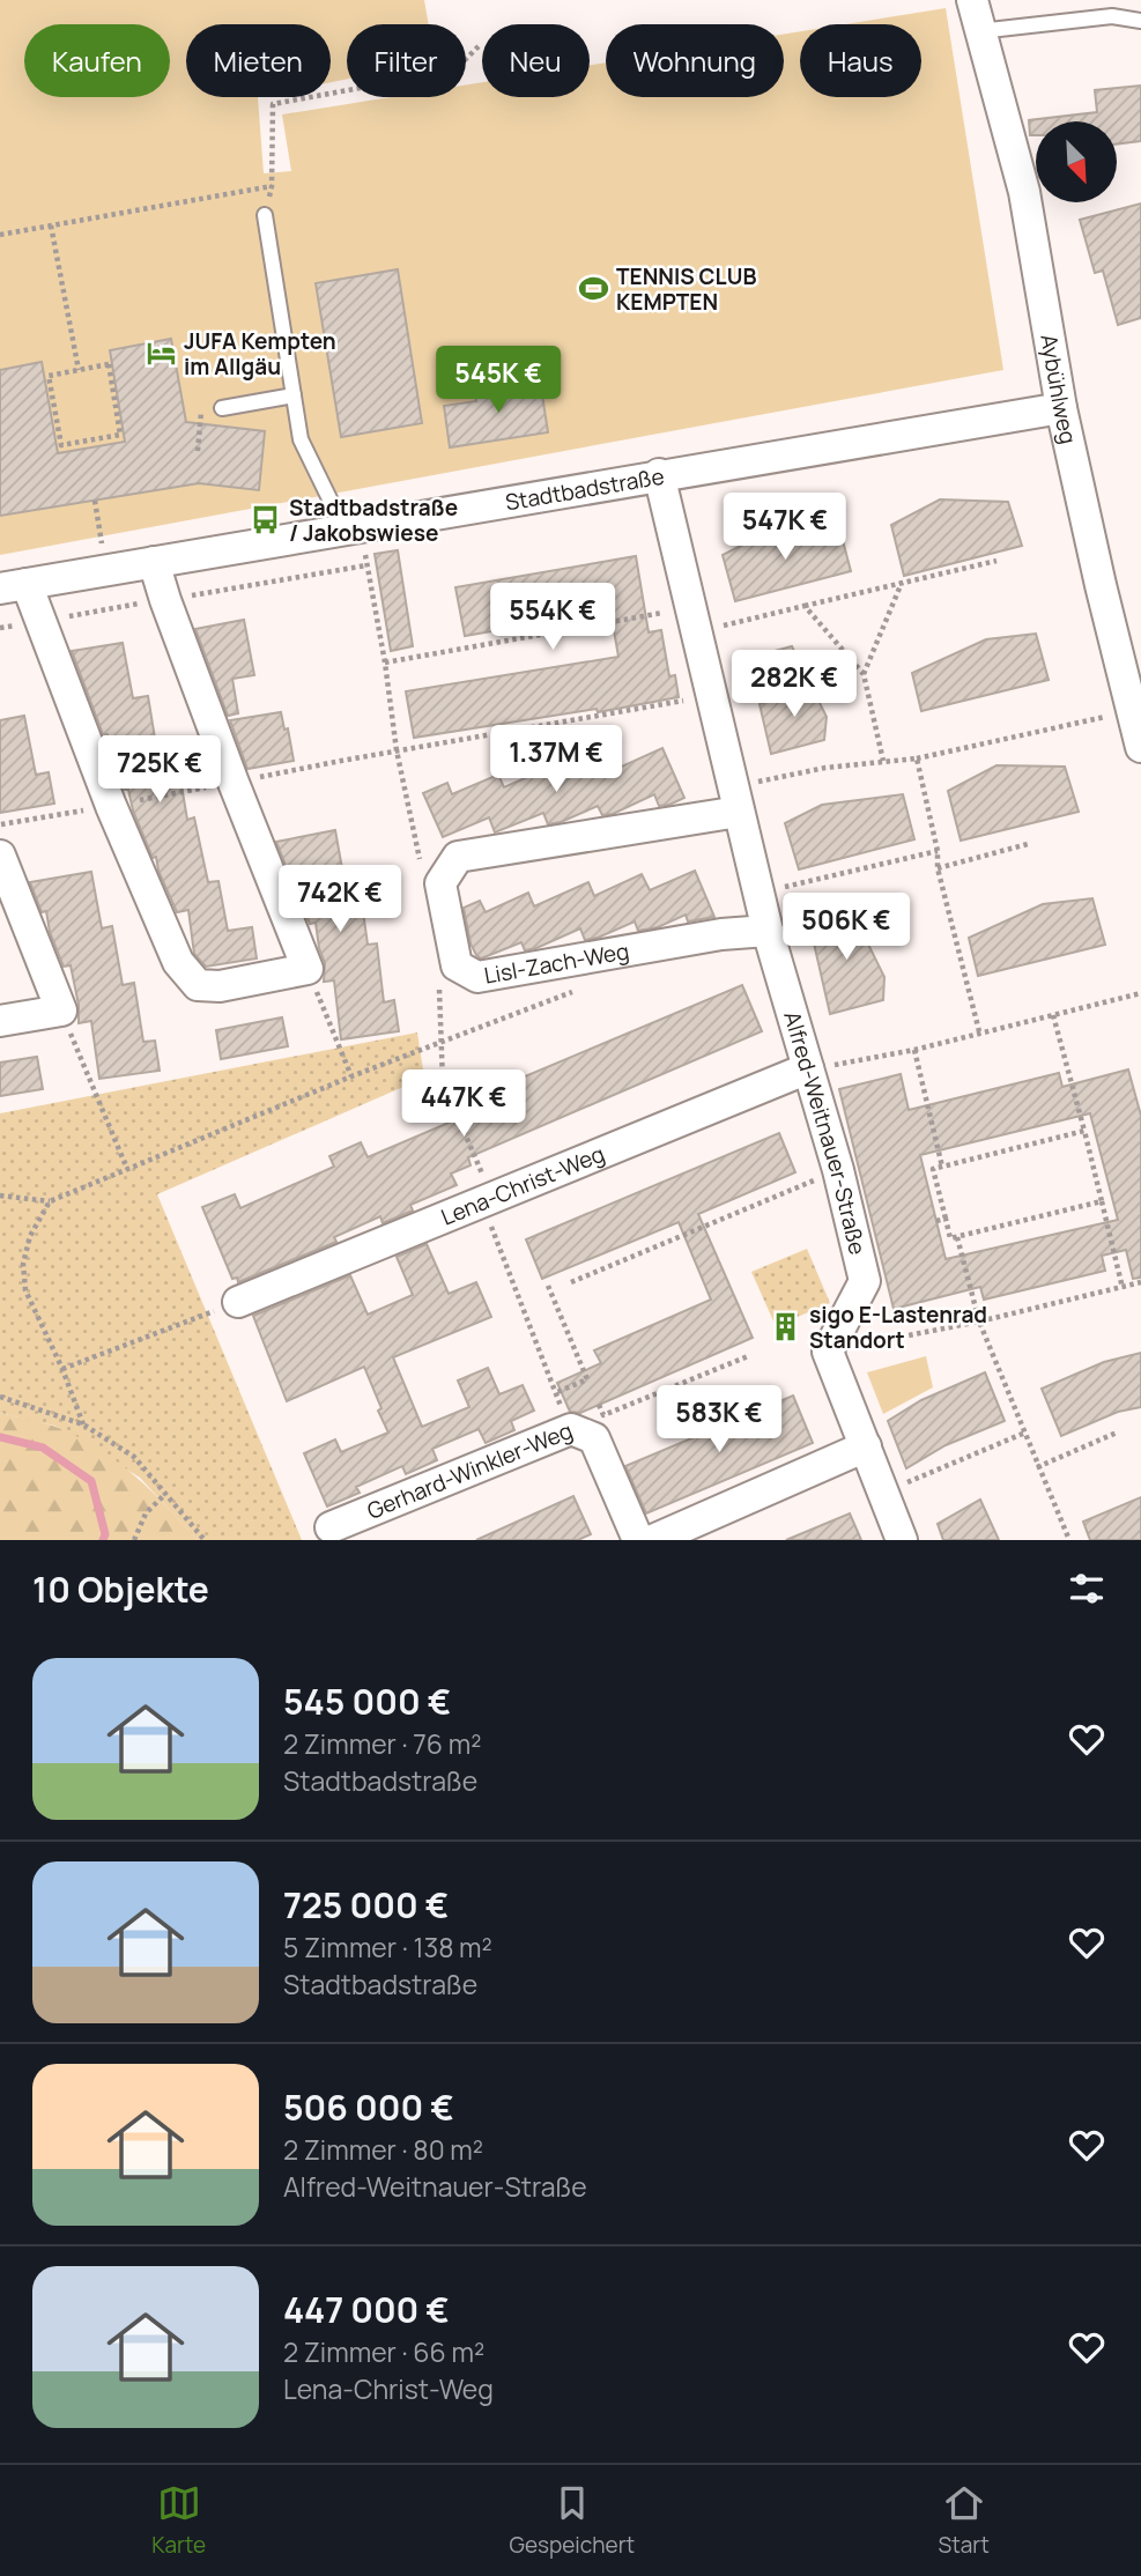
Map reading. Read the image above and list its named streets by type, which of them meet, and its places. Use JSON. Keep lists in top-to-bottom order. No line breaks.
{"streets":{"street":["Aybühlweg","Stadtbadstraße","Lisl-Zach-Weg","Alfred-Weitnauer-Straße","Lena-Christ-Weg","Gerhard-Winkler-Weg"]},"crossings":[["Aybühlweg","Stadtbadstraße"],["Stadtbadstraße","Alfred-Weitnauer-Straße"],["Lisl-Zach-Weg","Alfred-Weitnauer-Straße"],["Alfred-Weitnauer-Straße","Lena-Christ-Weg"]],"places":{"sports":["TENNIS CLUB KEMPTEN"],"hotel":["JUFA Kempten im Allgäu"],"bus stop":["Stadtbadstraße / Jakobswiese"],"building":["sigo E-Lastenrad Standort"]},"north":"bottom right","page":{"chip":["Kaufen","Mieten","Filter","Neu","Wohnung","Haus"],"price":["545K €","547K €","554K €","282K €","1.37M €","725K €","742K €","506K €","447K €","583K €"],"heading":"10 Objekte","list":[{"name":"545 000 €","note":"2 Zimmer · 76 m² · Stadtbadstraße"},{"name":"725 000 €","note":"5 Zimmer · 138 m² · Stadtbadstraße"},{"name":"506 000 €","note":"2 Zimmer · 80 m² · Alfred-Weitnauer-Straße"},{"name":"447 000 €","note":"2 Zimmer · 66 m² · Lena-Christ-Weg"}],"tabs":["Karte","Gespeichert","Start"]}}
